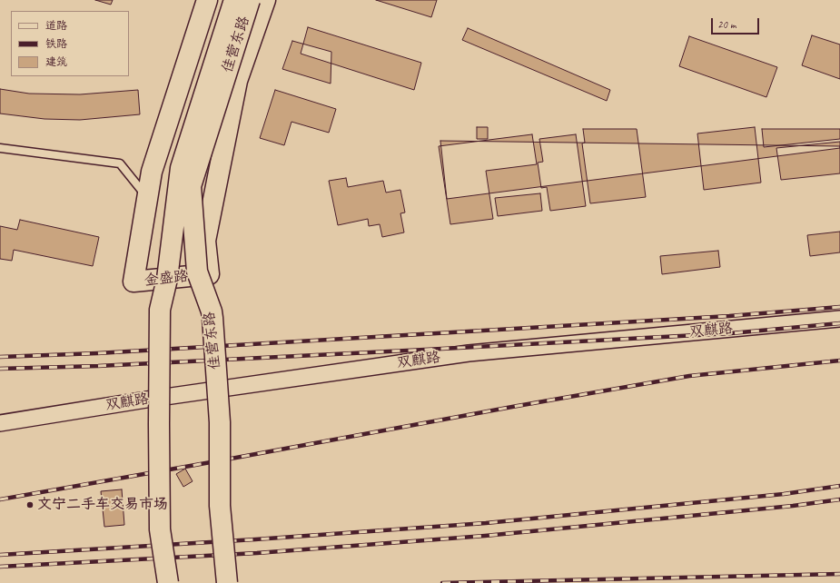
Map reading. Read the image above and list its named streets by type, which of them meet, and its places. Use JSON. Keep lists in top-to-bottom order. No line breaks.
{"streets":{"street":["佳营东路","金盛路","双麒路"]},"crossings":[["佳营东路","双麒路"]],"places":["文宁二手车交易市场"],"legend":["道路","铁路","建筑"],"scale_bar":"20 m"}
